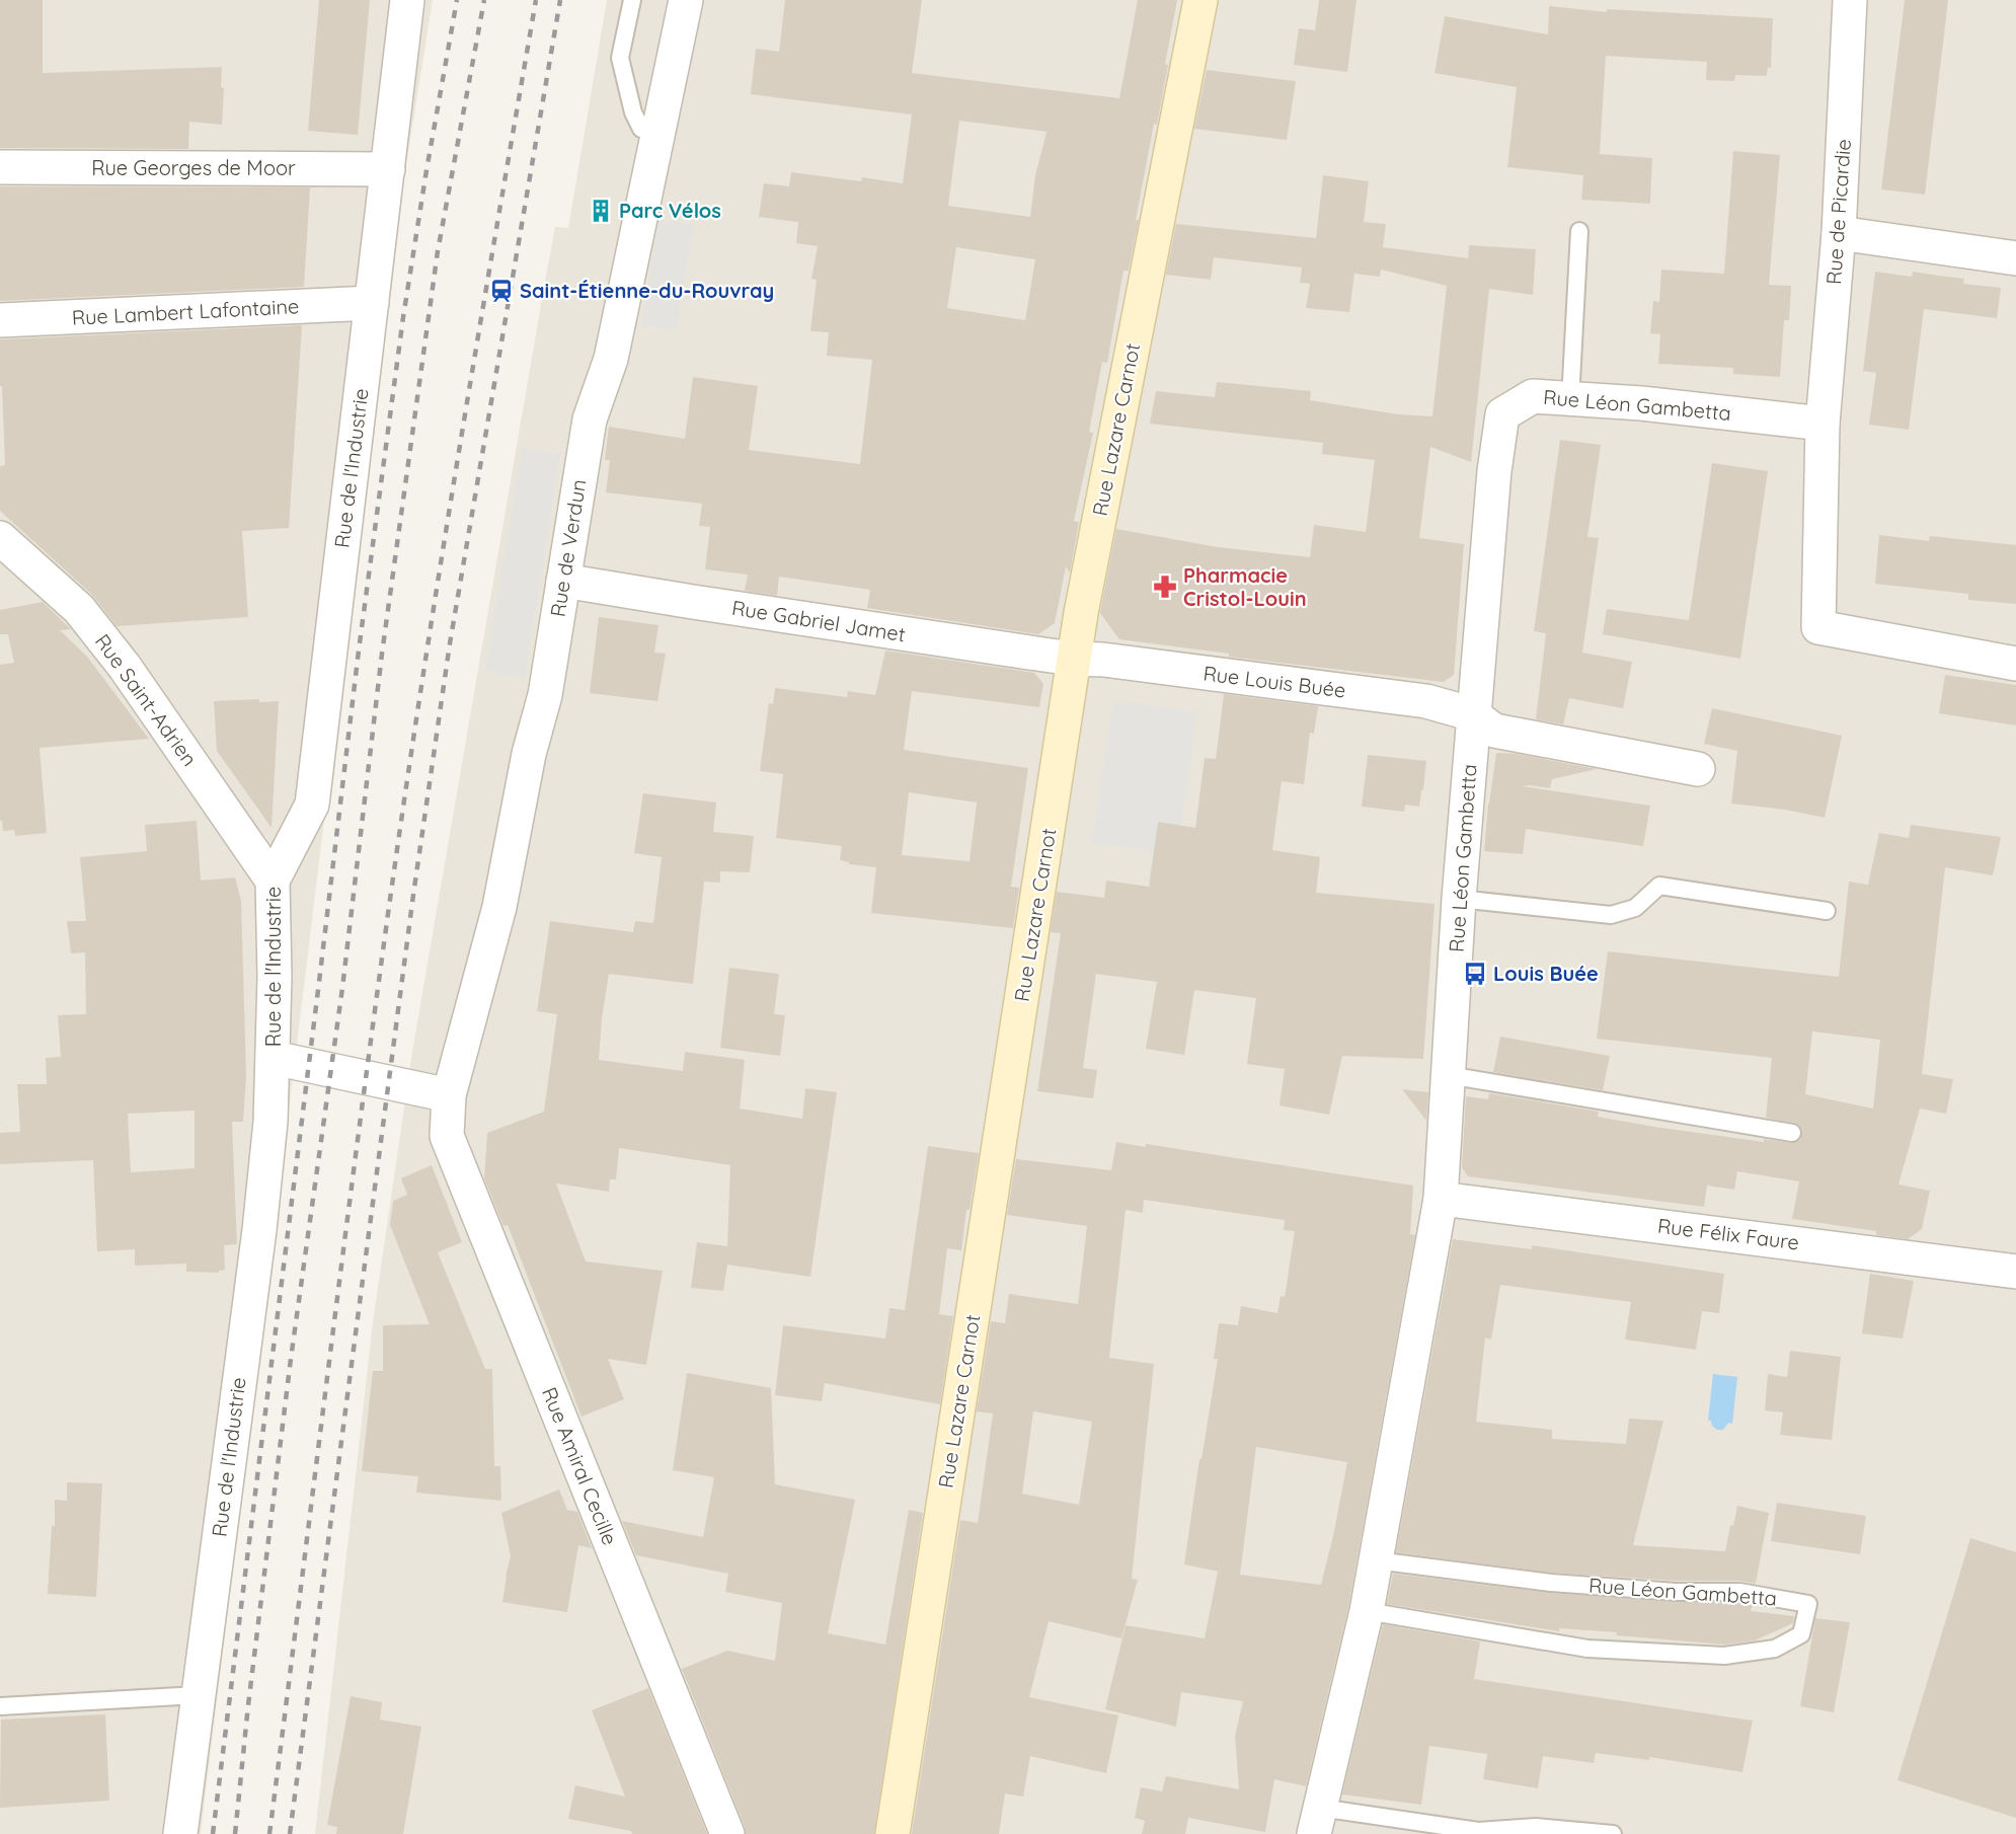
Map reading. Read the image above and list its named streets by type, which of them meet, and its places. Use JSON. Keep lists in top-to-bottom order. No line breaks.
{"streets":{"street":["Rue Georges de Moor","Rue de Picardie","Rue Lambert Lafontaine","Rue Léon Gambetta","Rue Lazare Carnot","Rue de l'Industrie","Rue de Verdun","Rue Gabriel Jamet","Rue Louis Buée","Rue Saint-Adrien","Rue Félix Faure","Rue Amiral Cecille"]},"crossings":[["Rue Georges de Moor","Rue de l'Industrie"],["Rue de Picardie","Rue Léon Gambetta"],["Rue Lambert Lafontaine","Rue de l'Industrie"],["Rue Léon Gambetta","Rue Louis Buée"],["Rue Léon Gambetta","Rue Félix Faure"],["Rue Lazare Carnot","Rue Gabriel Jamet"],["Rue Lazare Carnot","Rue Louis Buée"],["Rue de l'Industrie","Rue Saint-Adrien"],["Rue de Verdun","Rue Gabriel Jamet"],["Rue de Verdun","Rue Amiral Cecille"],["Rue Gabriel Jamet","Rue Louis Buée"]],"places":{"building":["Parc Vélos"],"station":["Saint-Étienne-du-Rouvray"],"pharmacy":["Pharmacie Cristol-Louin"],"bus stop":["Louis Buée"]}}
